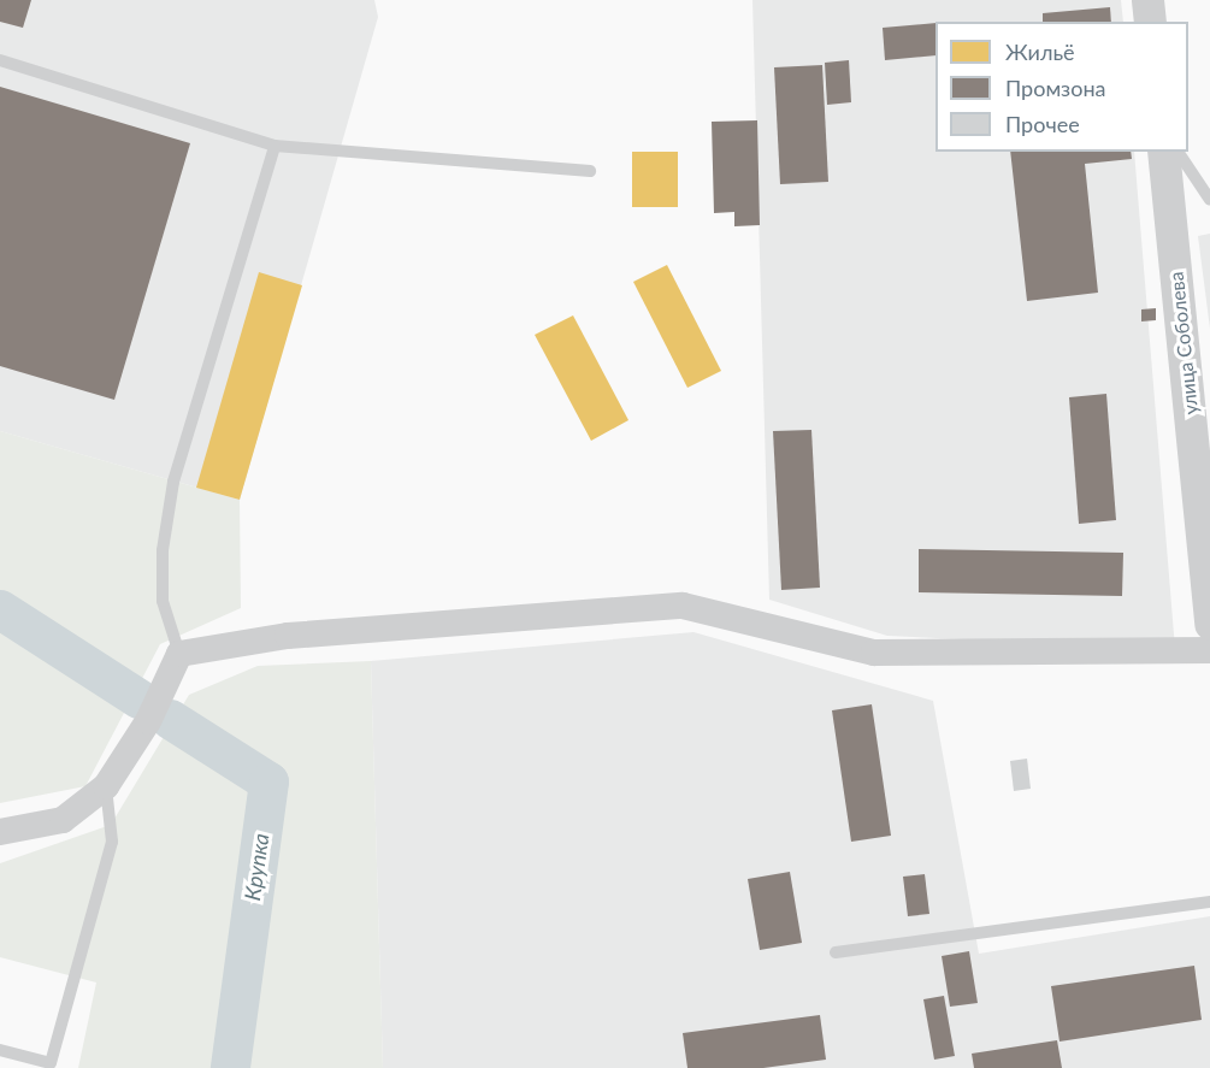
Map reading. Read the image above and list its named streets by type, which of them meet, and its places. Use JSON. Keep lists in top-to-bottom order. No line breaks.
{"streets":{"street":["улица Соболева"]},"water":["Крупка"],"legend":["Жильё","Промзона","Прочее"]}
